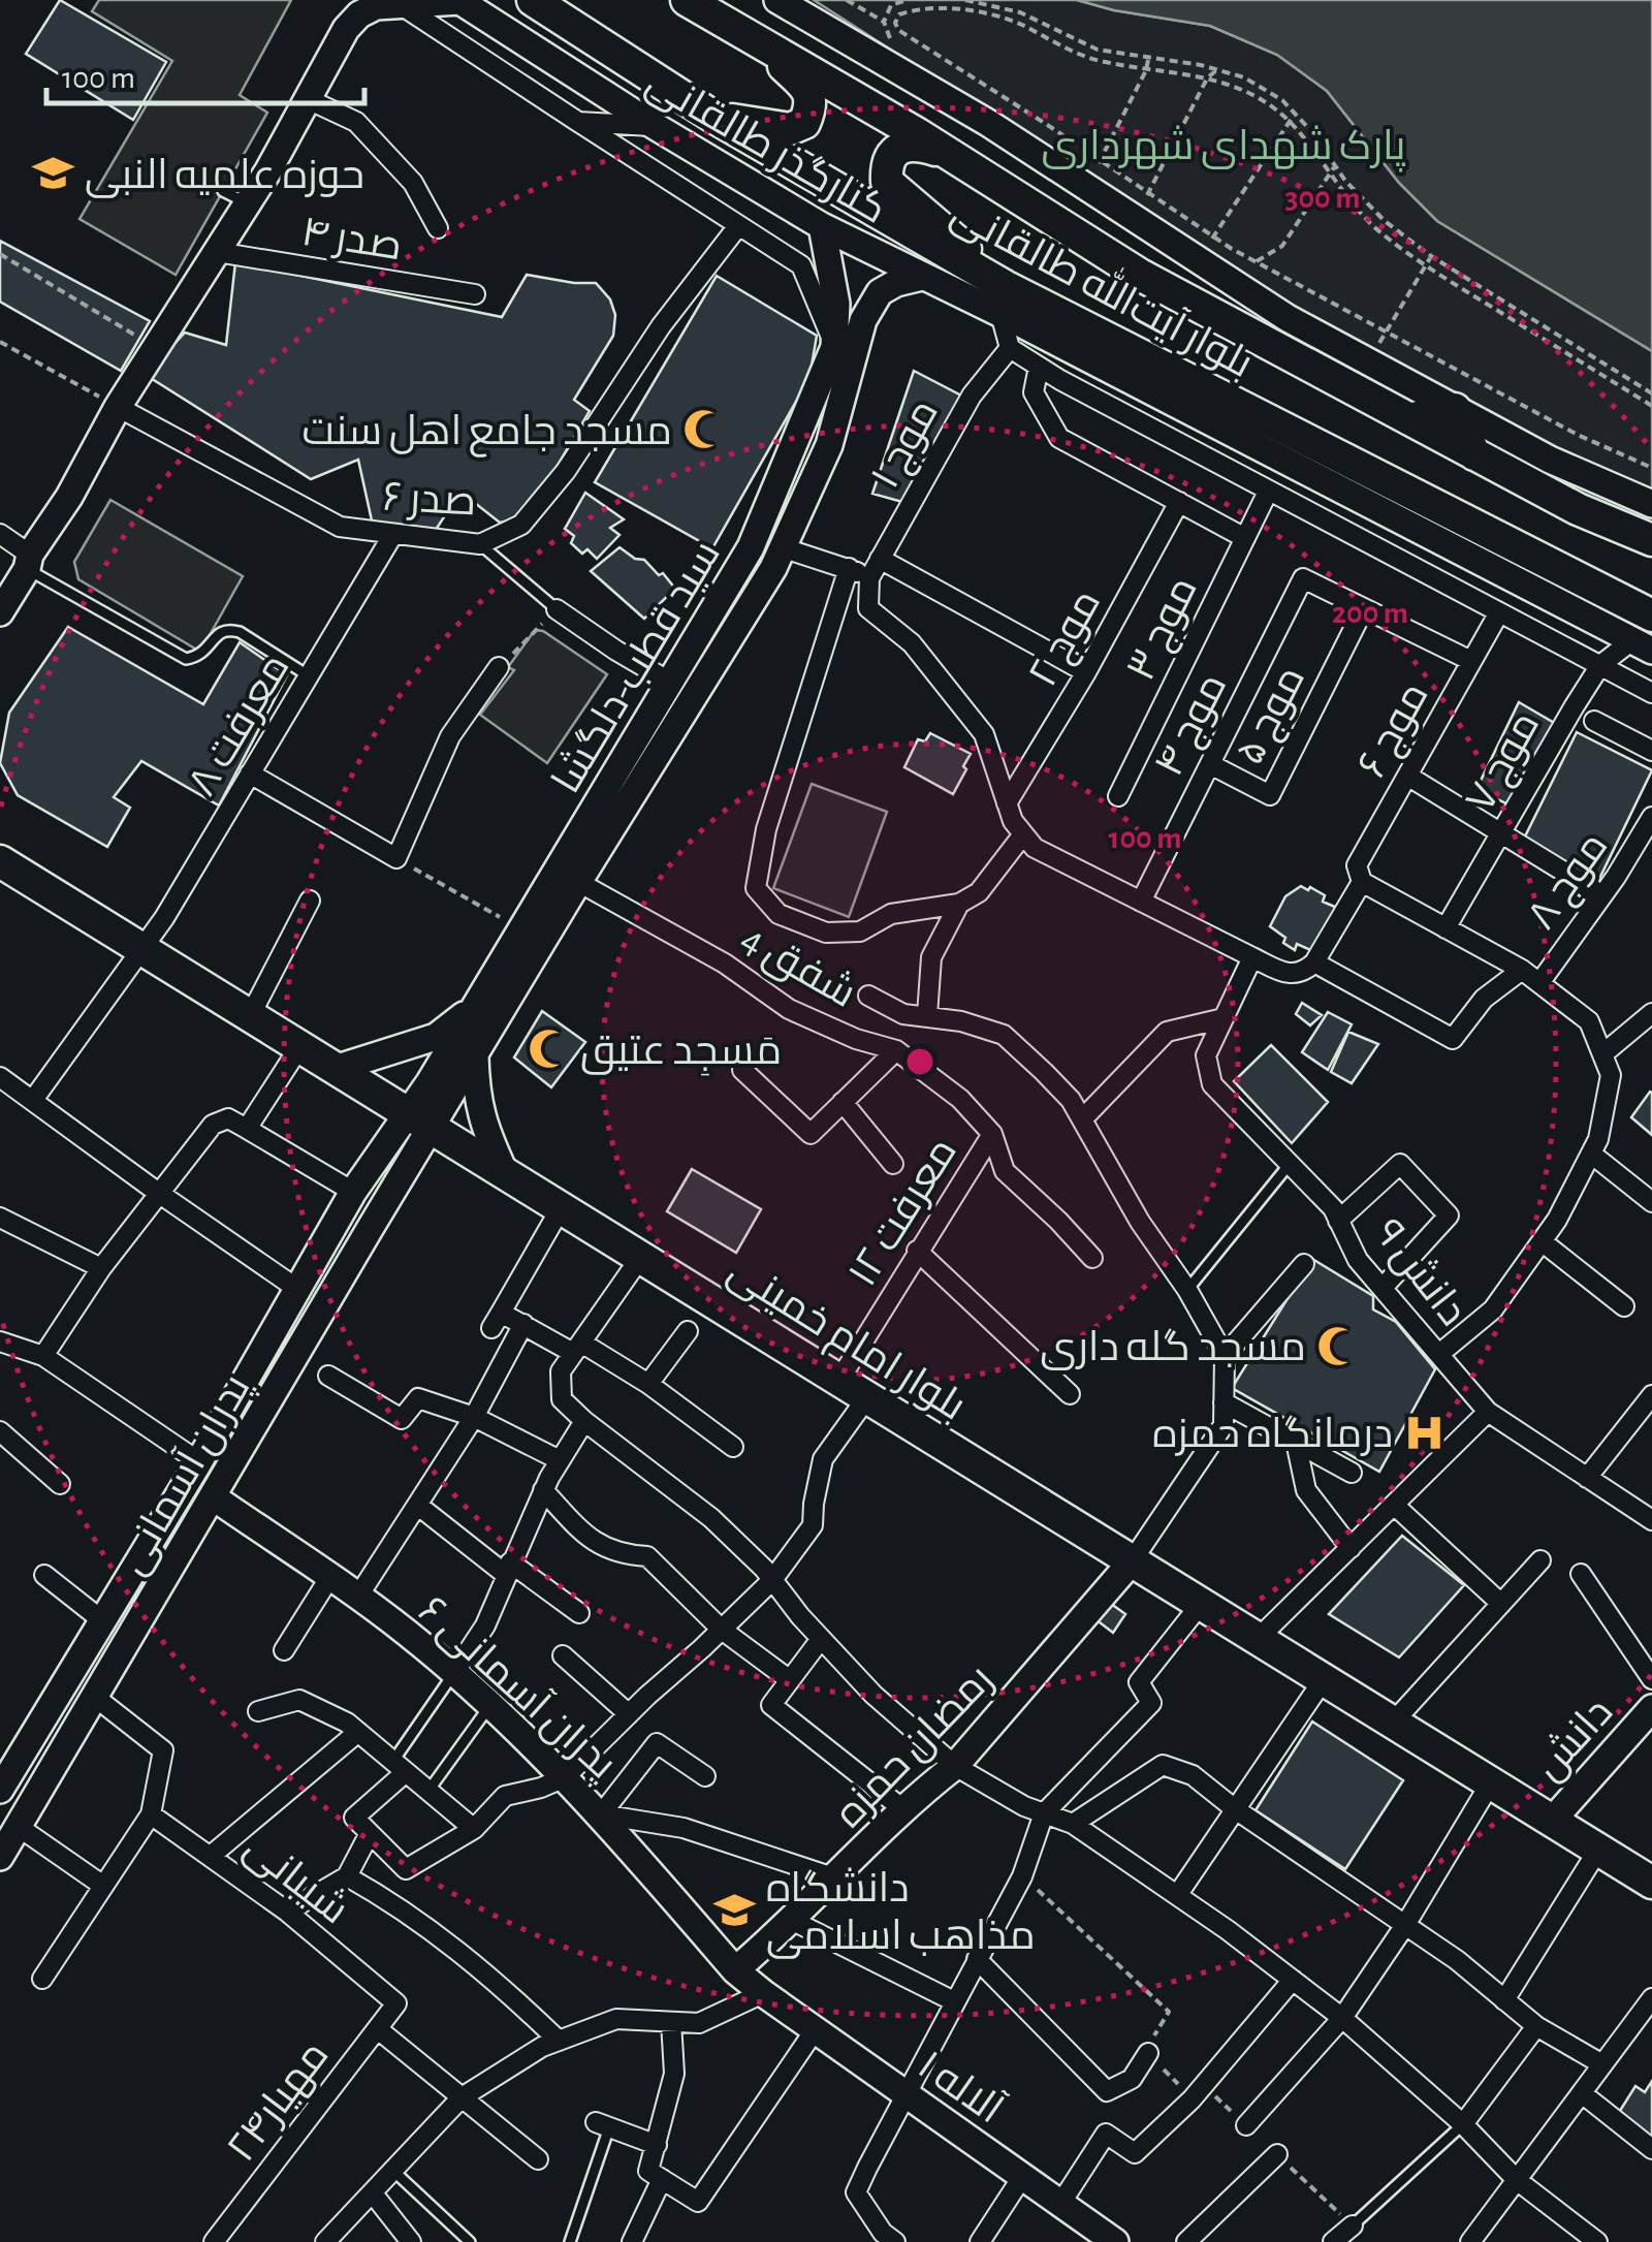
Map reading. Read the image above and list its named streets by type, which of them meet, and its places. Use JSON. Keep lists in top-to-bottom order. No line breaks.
{"streets":{"main road":["کنارگذر طالقانی","بلوار آیت‌الله طالقانی","سید قطب-دلگشا","بلوار امام خمینی","پدران آسمانی","پدران آسمانی ۶","دانش","رمضان حمزه","آلاله ۱"],"street":["صدر ۴","موج ۱","صدر ۶","موج ۳","موج ۲","موج ۵","معرفت ۸","موج ۴","موج ۶","موج ۷","موج ۸","شفق 4","معرفت ۱۲","دانش ۹","شیبانی","مهیار۲۴"]},"crossings":[["کنارگذر طالقانی","بلوار آیت‌الله طالقانی"],["کنارگذر طالقانی","سید قطب-دلگشا"],["کنارگذر طالقانی","موج ۷"],["صدر ۶","معرفت ۸"],["سید قطب-دلگشا","شفق 4"],["سید قطب-دلگشا","بلوار امام خمینی"],["سید قطب-دلگشا","پدران آسمانی"],["موج ۵","موج ۴"],["معرفت ۸","بلوار امام خمینی"],["شفق 4","معرفت ۱۲"],["معرفت ۱۲","بلوار امام خمینی"],["بلوار امام خمینی","پدران آسمانی"],["بلوار امام خمینی","دانش"],["بلوار امام خمینی","رمضان حمزه"],["پدران آسمانی","پدران آسمانی ۶"],["پدران آسمانی ۶","رمضان حمزه"],["پدران آسمانی ۶","آلاله ۱"],["شیبانی","مهیار۲۴"]],"parks":["پارک شهدای شهرداری"],"places":{"school or university":["حوزه علمیه النبی","دانشگاه مذاهب اسلامی"],"mosque":["مسجد جامع اهل سنت","مَسجِد عتیق","مسجد گله داری"],"hospital":["درمانگاه حمزه"]},"scale_bar":"100 m","rings":["300 m","200 m","100 m"]}
